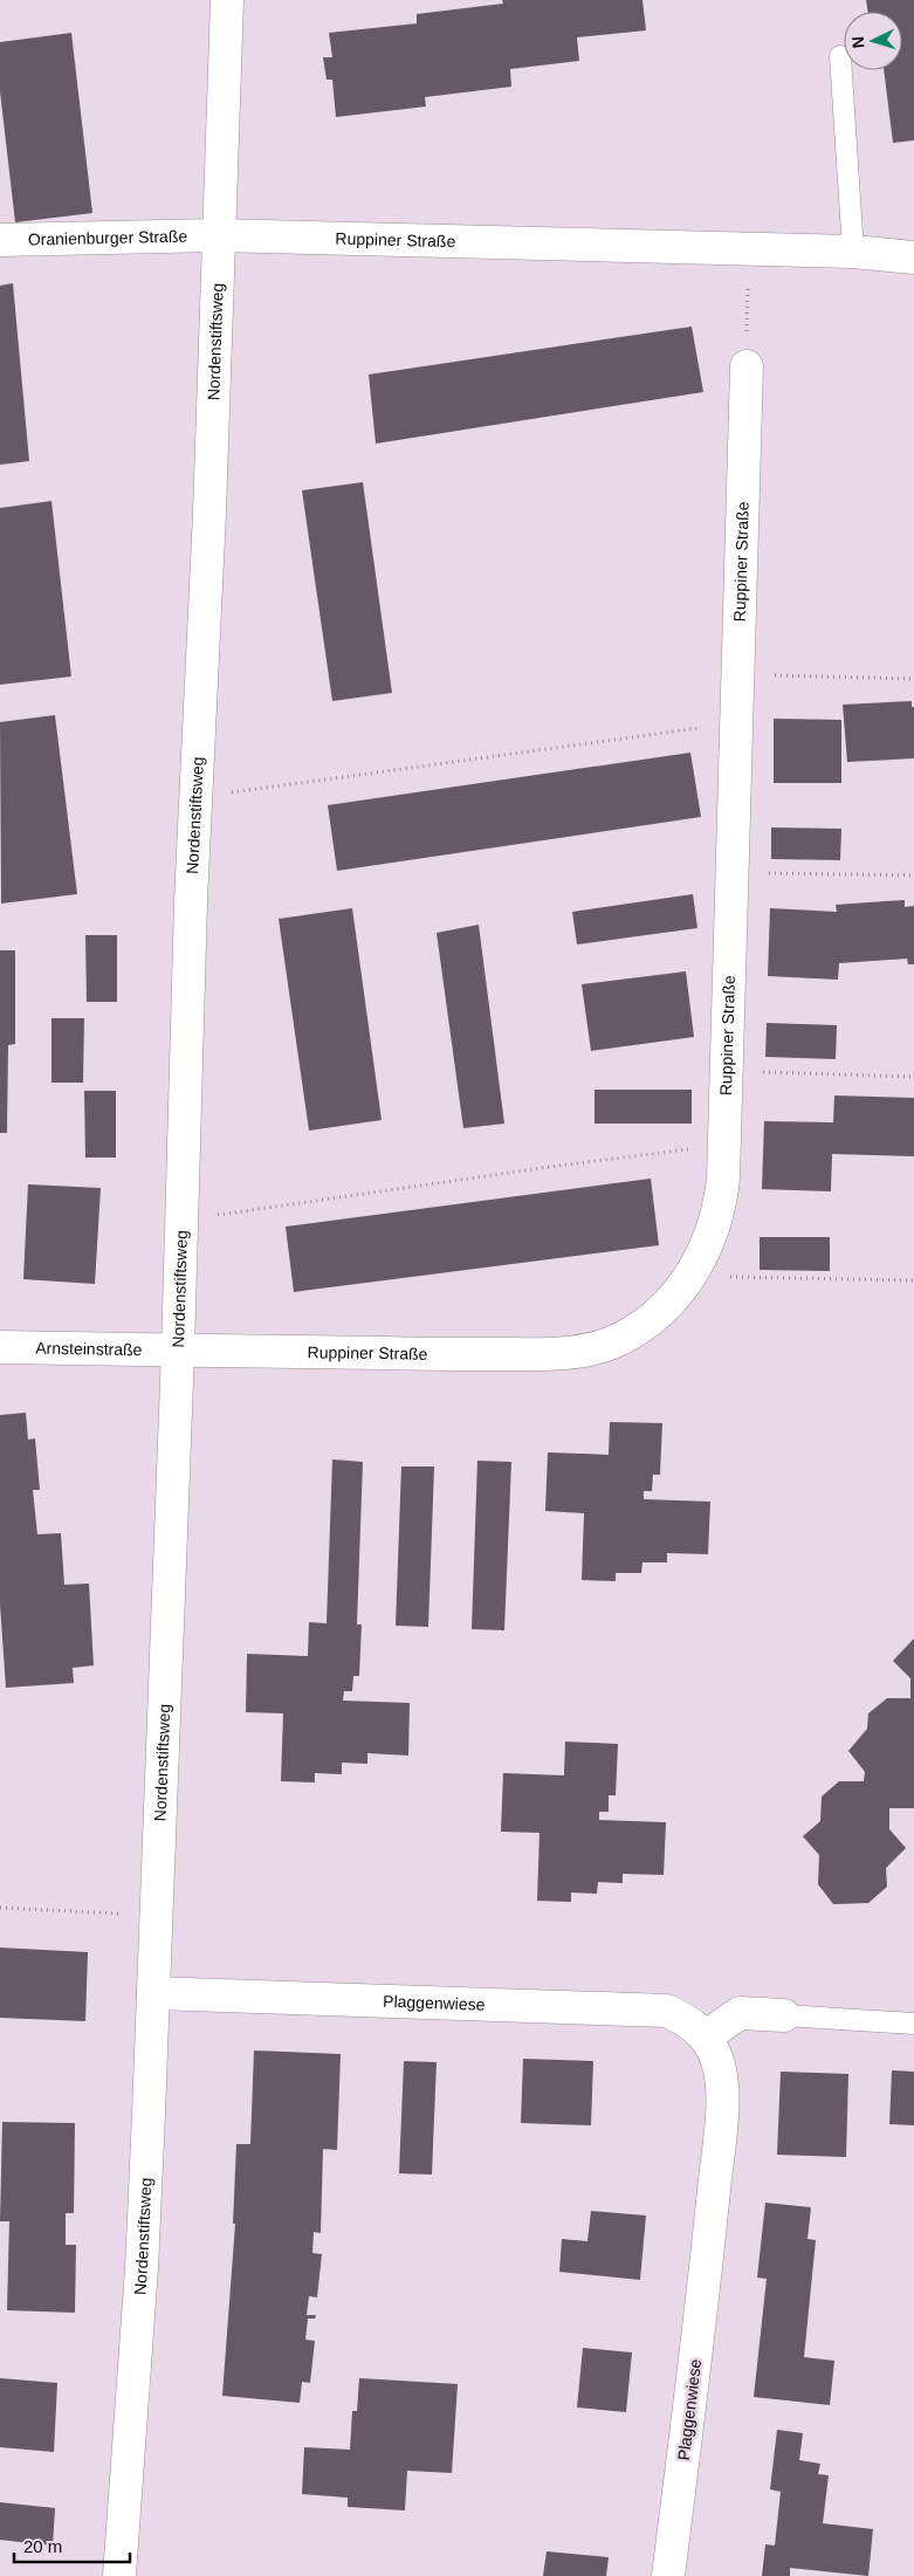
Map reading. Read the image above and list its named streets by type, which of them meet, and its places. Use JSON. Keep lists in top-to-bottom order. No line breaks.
{"streets":{"street":["Oranienburger Straße","Ruppiner Straße","Nordenstiftsweg","Arnsteinstraße","Plaggenwiese"]},"crossings":[["Oranienburger Straße","Ruppiner Straße"],["Oranienburger Straße","Nordenstiftsweg"],["Ruppiner Straße","Nordenstiftsweg"],["Ruppiner Straße","Arnsteinstraße"],["Nordenstiftsweg","Arnsteinstraße"],["Nordenstiftsweg","Plaggenwiese"]],"scale_bar":"20 m","north":"left"}
